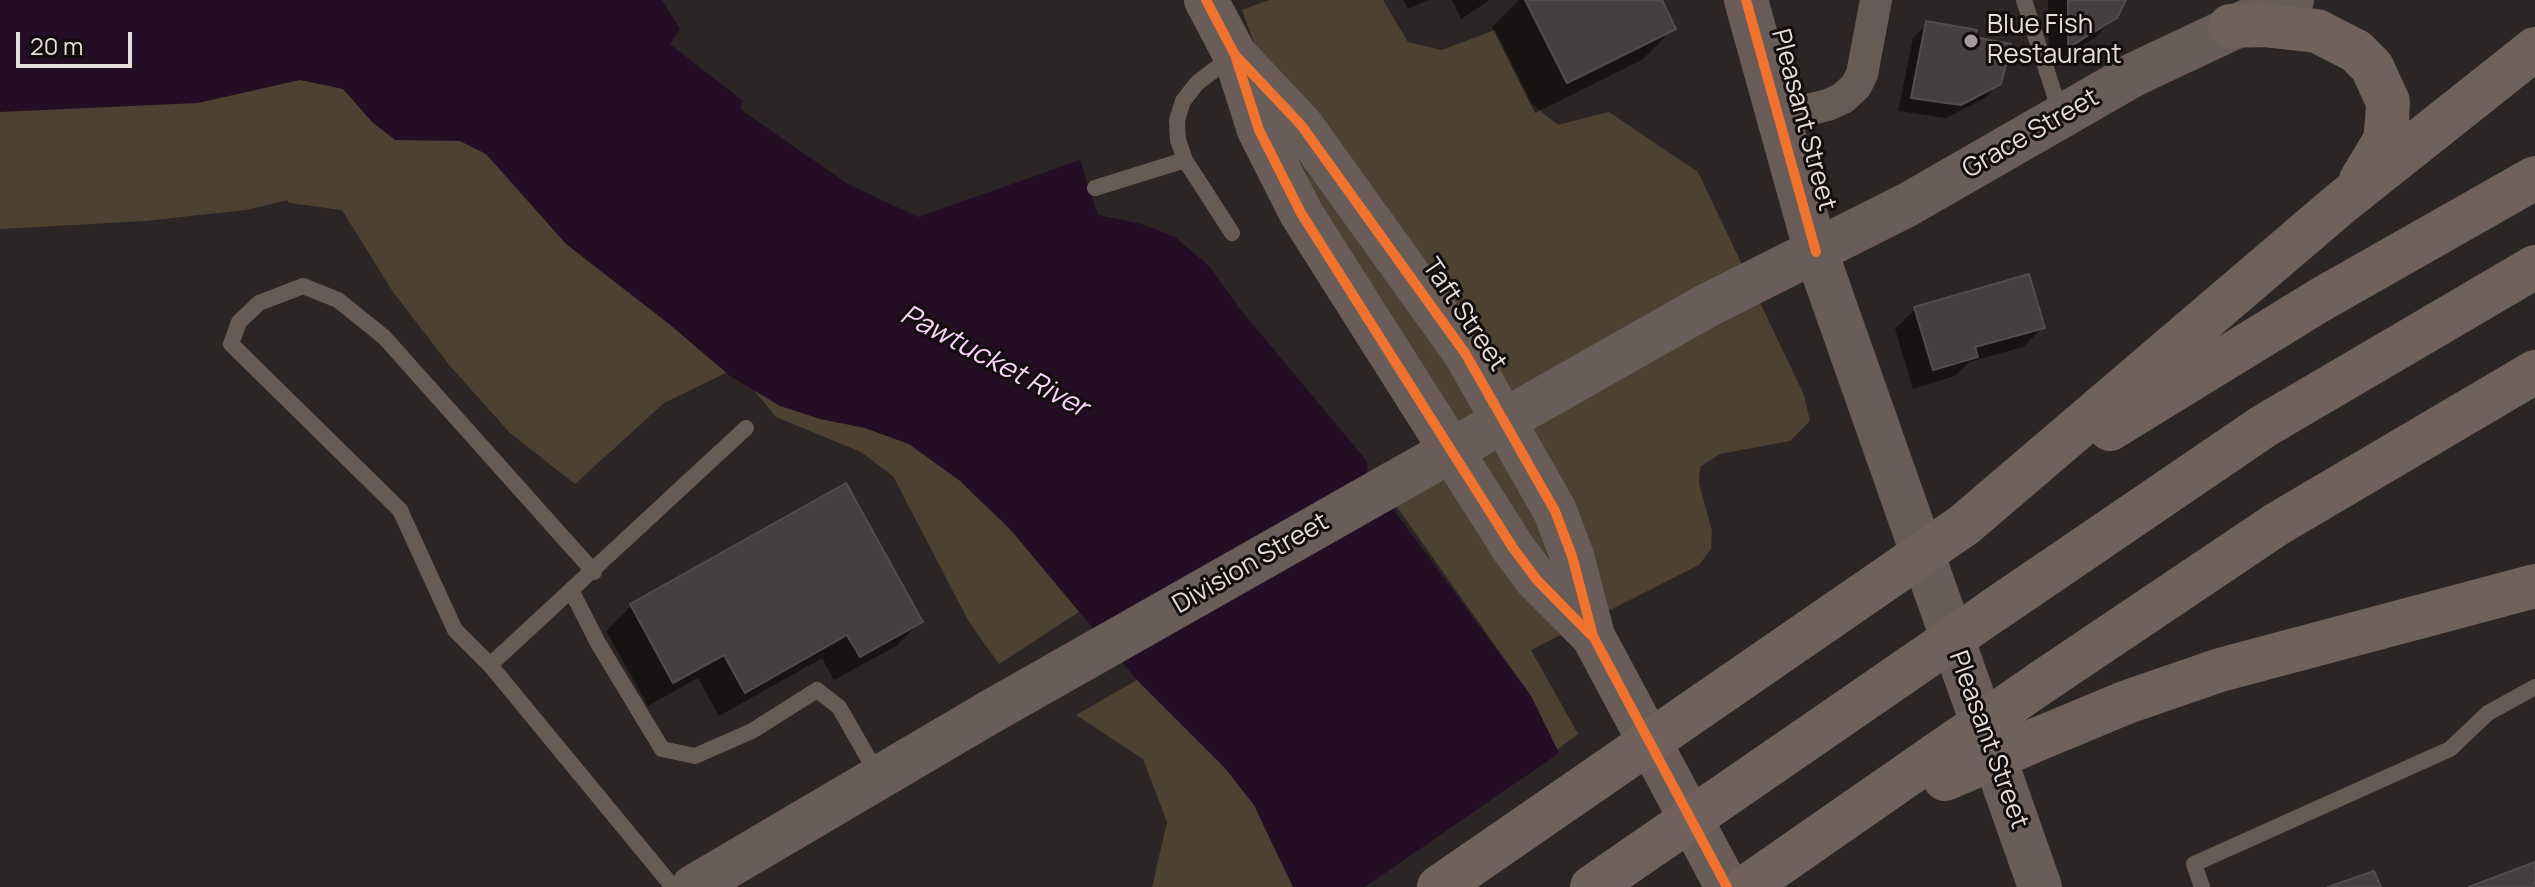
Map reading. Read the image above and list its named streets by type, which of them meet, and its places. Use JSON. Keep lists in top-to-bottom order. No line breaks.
{"streets":{"main road":["Pleasant Street","Grace Street","Taft Street","Division Street"]},"crossings":[["Pleasant Street","Grace Street"],["Pleasant Street","Division Street"],["Grace Street","Division Street"]],"water":["Pawtucket River"],"places":["Blue Fish Restaurant"],"scale_bar":"20 m"}
